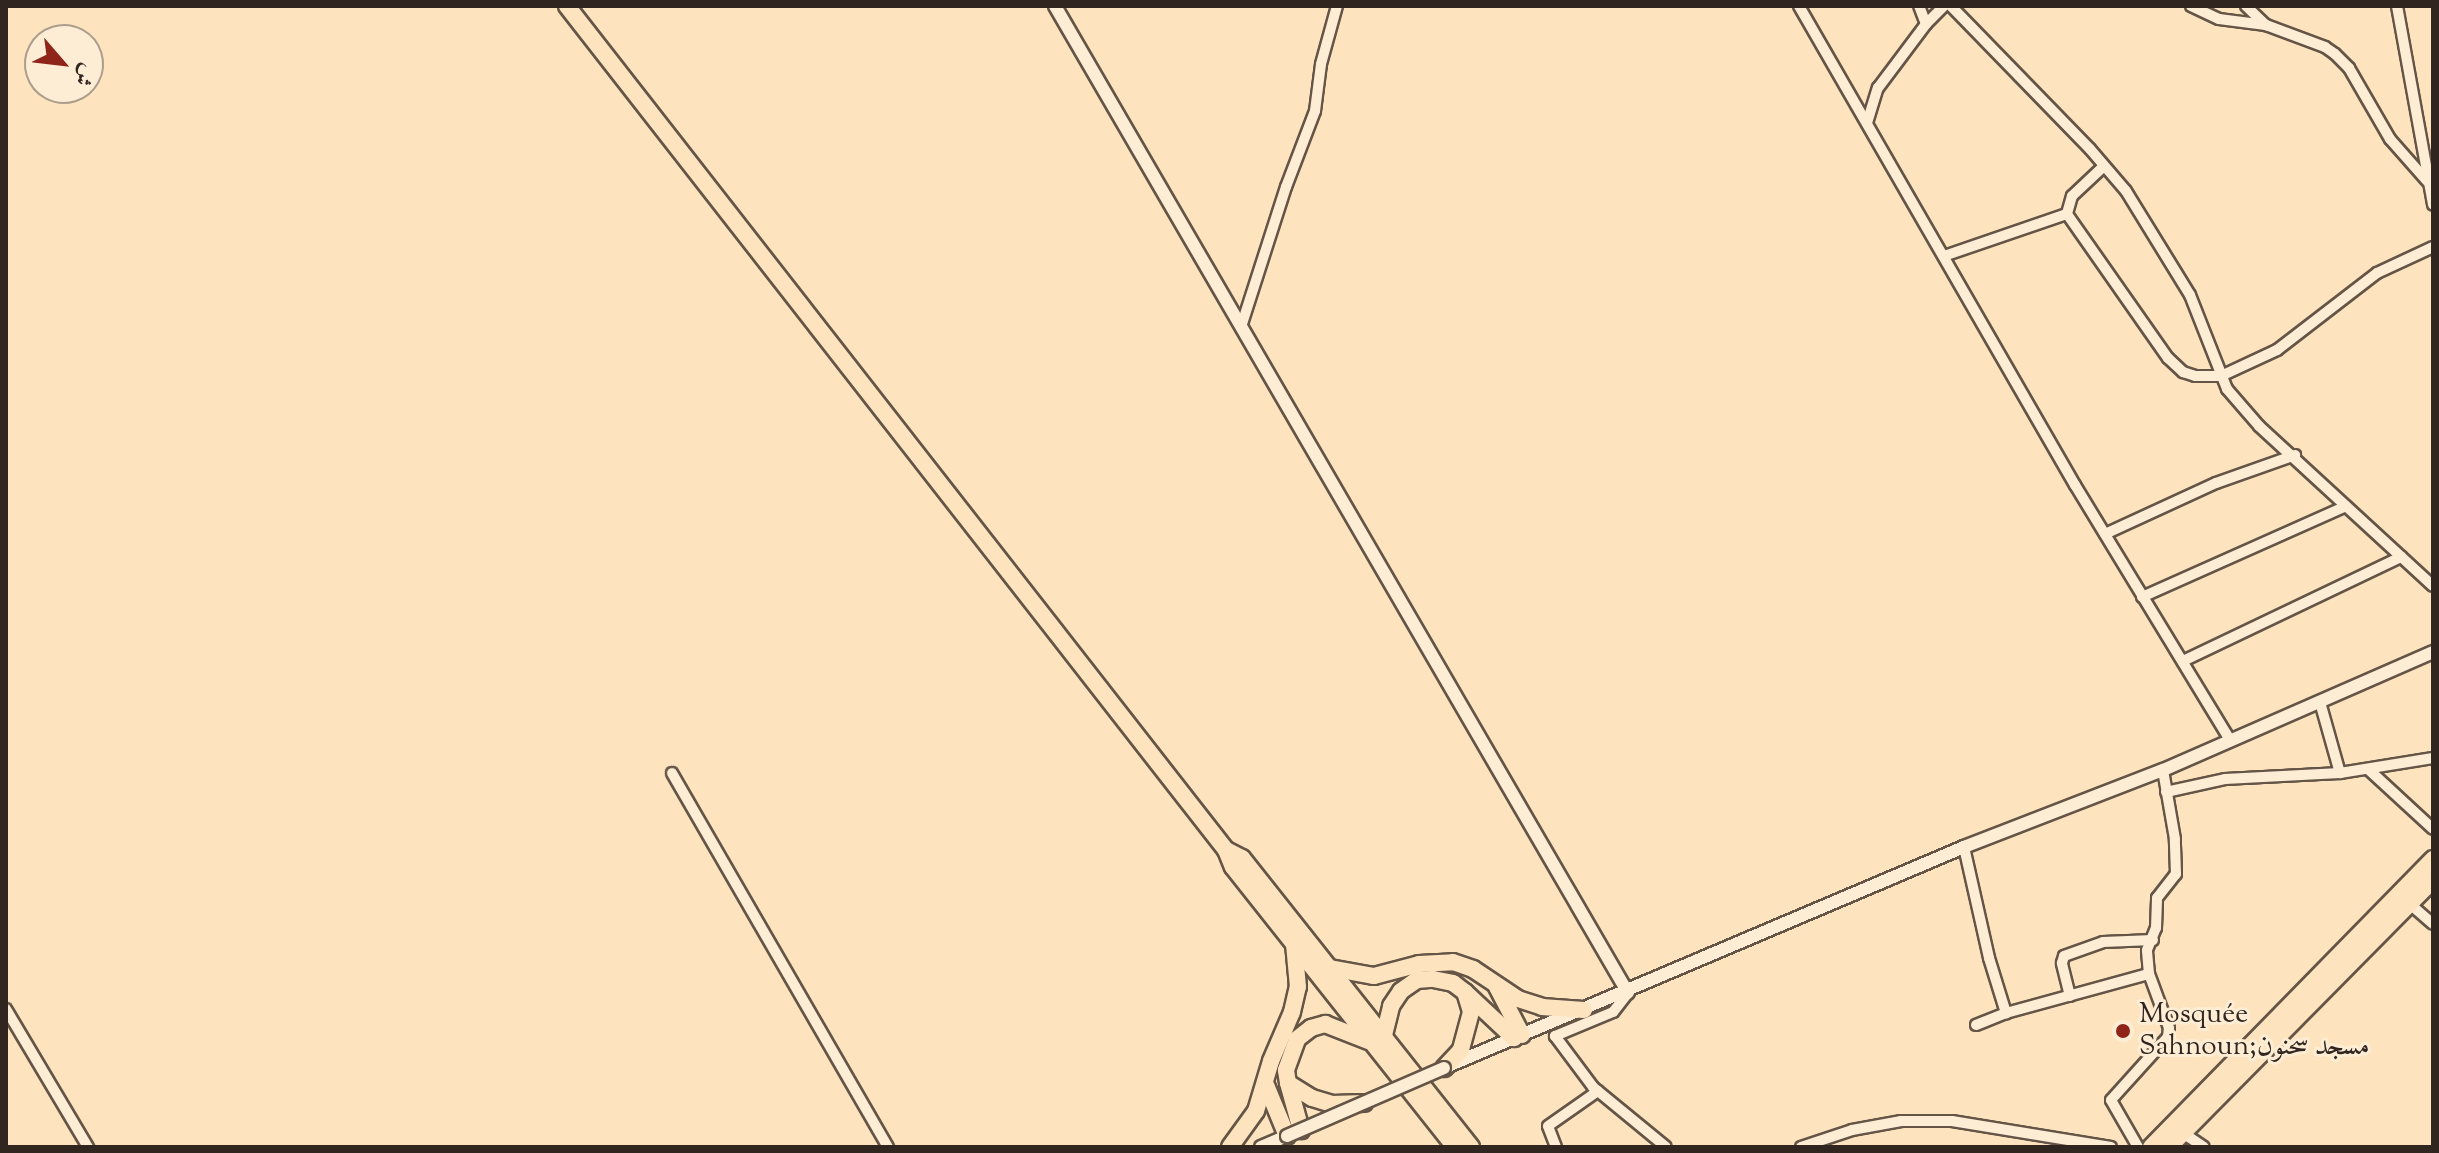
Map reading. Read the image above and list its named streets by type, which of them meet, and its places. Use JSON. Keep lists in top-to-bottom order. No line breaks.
{"places":["Mosquée Sahnoun;مسجد سحنون"],"north":"bottom right"}
